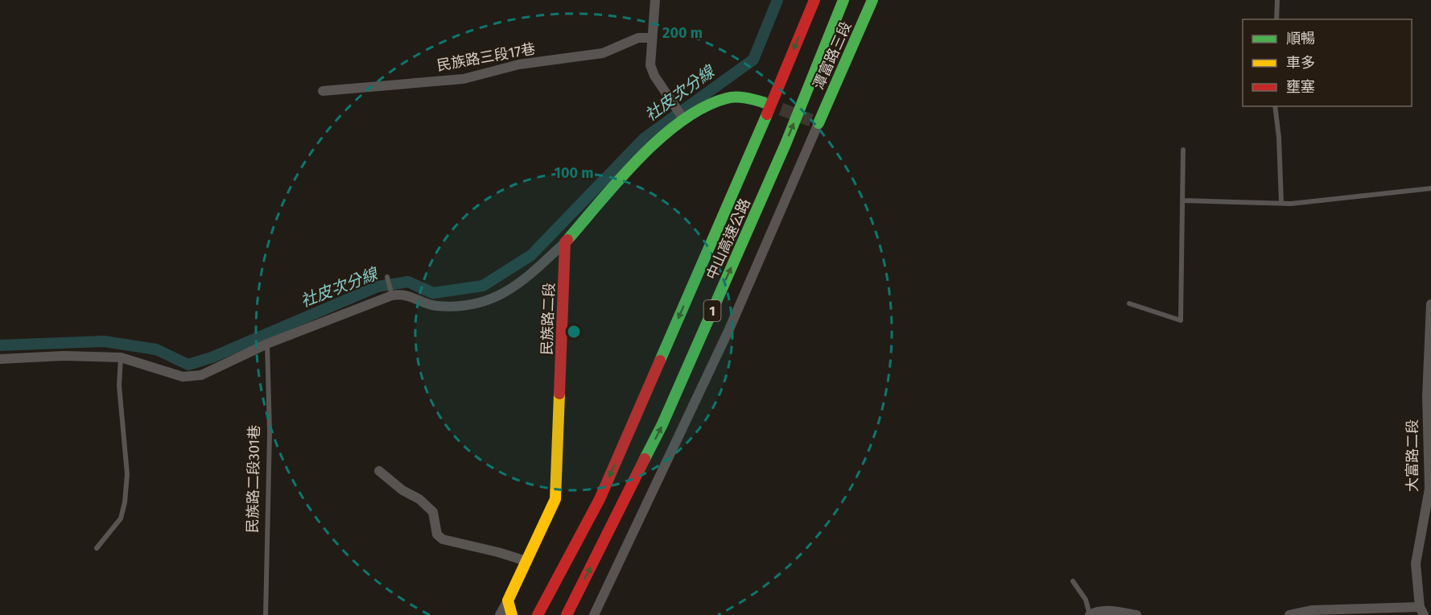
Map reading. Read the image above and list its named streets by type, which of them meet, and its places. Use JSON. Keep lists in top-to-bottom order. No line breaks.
{"streets":{"main road":["潭富路三段","中山高速公路","1","民族路二段"],"street":["民族路三段17巷","大富路二段"],"lane":["民族路二段301巷"]},"water":["社皮次分線"],"legend":["順暢","車多","壅塞"],"rings":["200 m","100 m"]}
